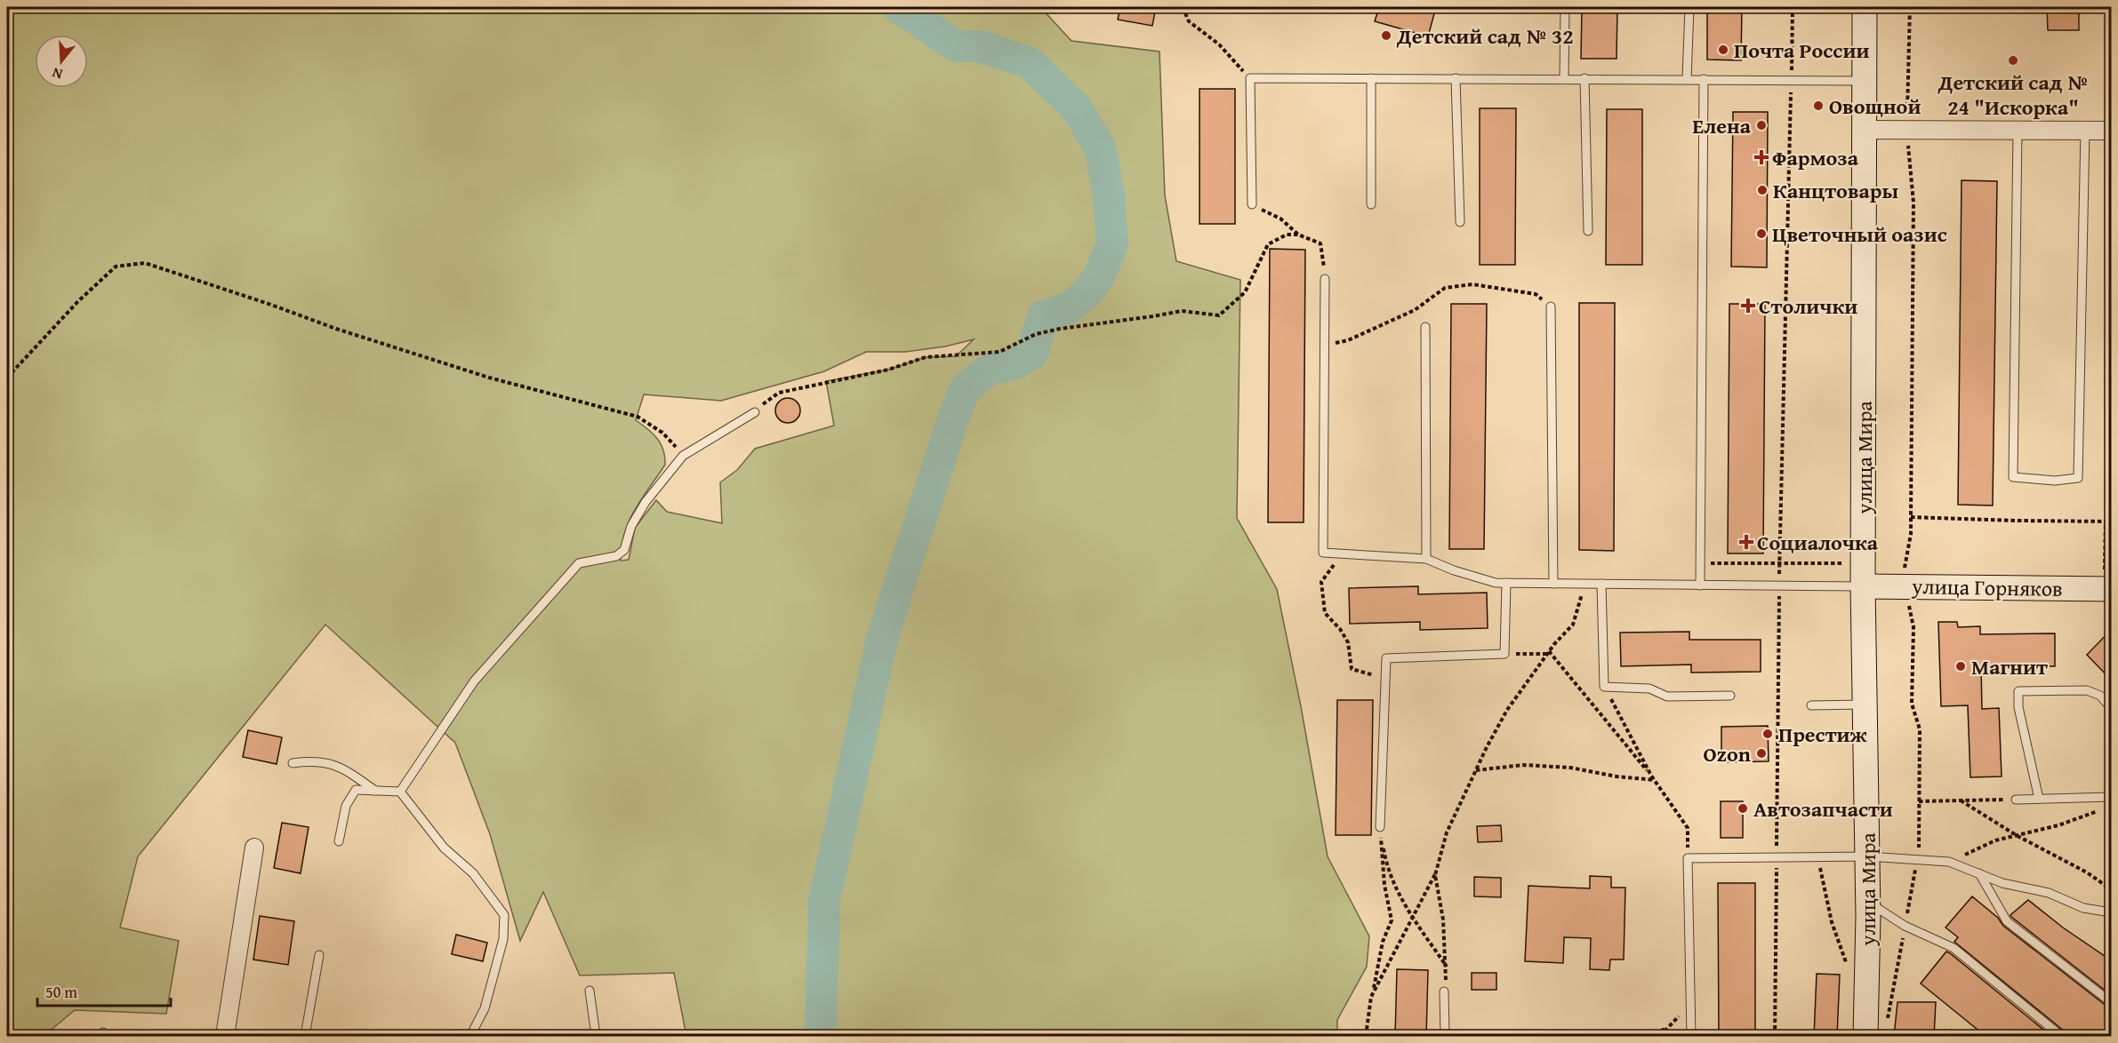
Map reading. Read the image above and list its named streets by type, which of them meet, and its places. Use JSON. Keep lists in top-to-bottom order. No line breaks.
{"streets":{"main road":["улица Мира","улица Горняков"]},"crossings":[["улица Мира","улица Горняков"]],"places":{"other":["Детский сад № 32","Почта России","Детский сад № 24 \"Искорка\"","Овощной","Елена","Канцтовары","Цветочный оазис","Магнит","Престиж","Ozon","Автозапчасти"],"health":["Фармоза","Столички","Социалочка"]},"scale_bar":"50 m","north":"bottom"}
